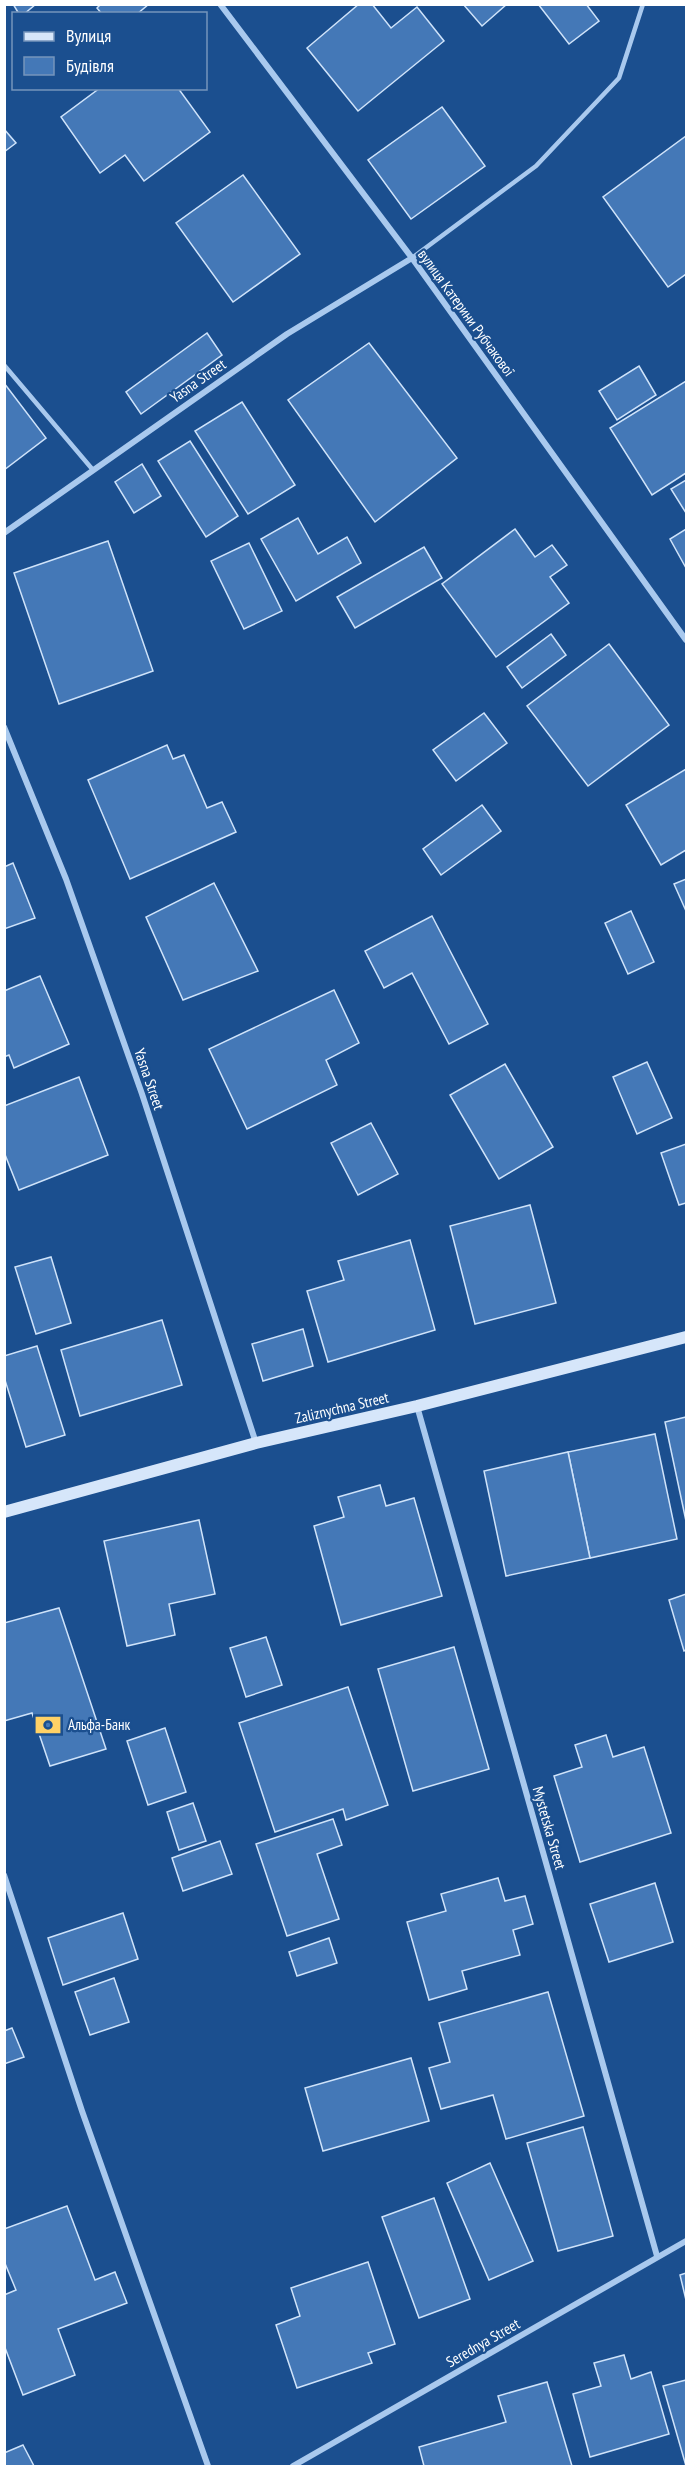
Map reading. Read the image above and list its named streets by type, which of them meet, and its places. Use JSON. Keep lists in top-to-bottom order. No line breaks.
{"streets":{"street":["вулиця Катерини Рубчакової","Yasna Street","Zaliznychna Street","Mystetska Street","Serednya Street"]},"crossings":[["вулиця Катерини Рубчакової","Yasna Street"],["Yasna Street","Zaliznychna Street"],["Zaliznychna Street","Mystetska Street"],["Mystetska Street","Serednya Street"]],"places":{"bank":["Альфа-Банк"]},"legend":["Вулиця","Будівля"]}
